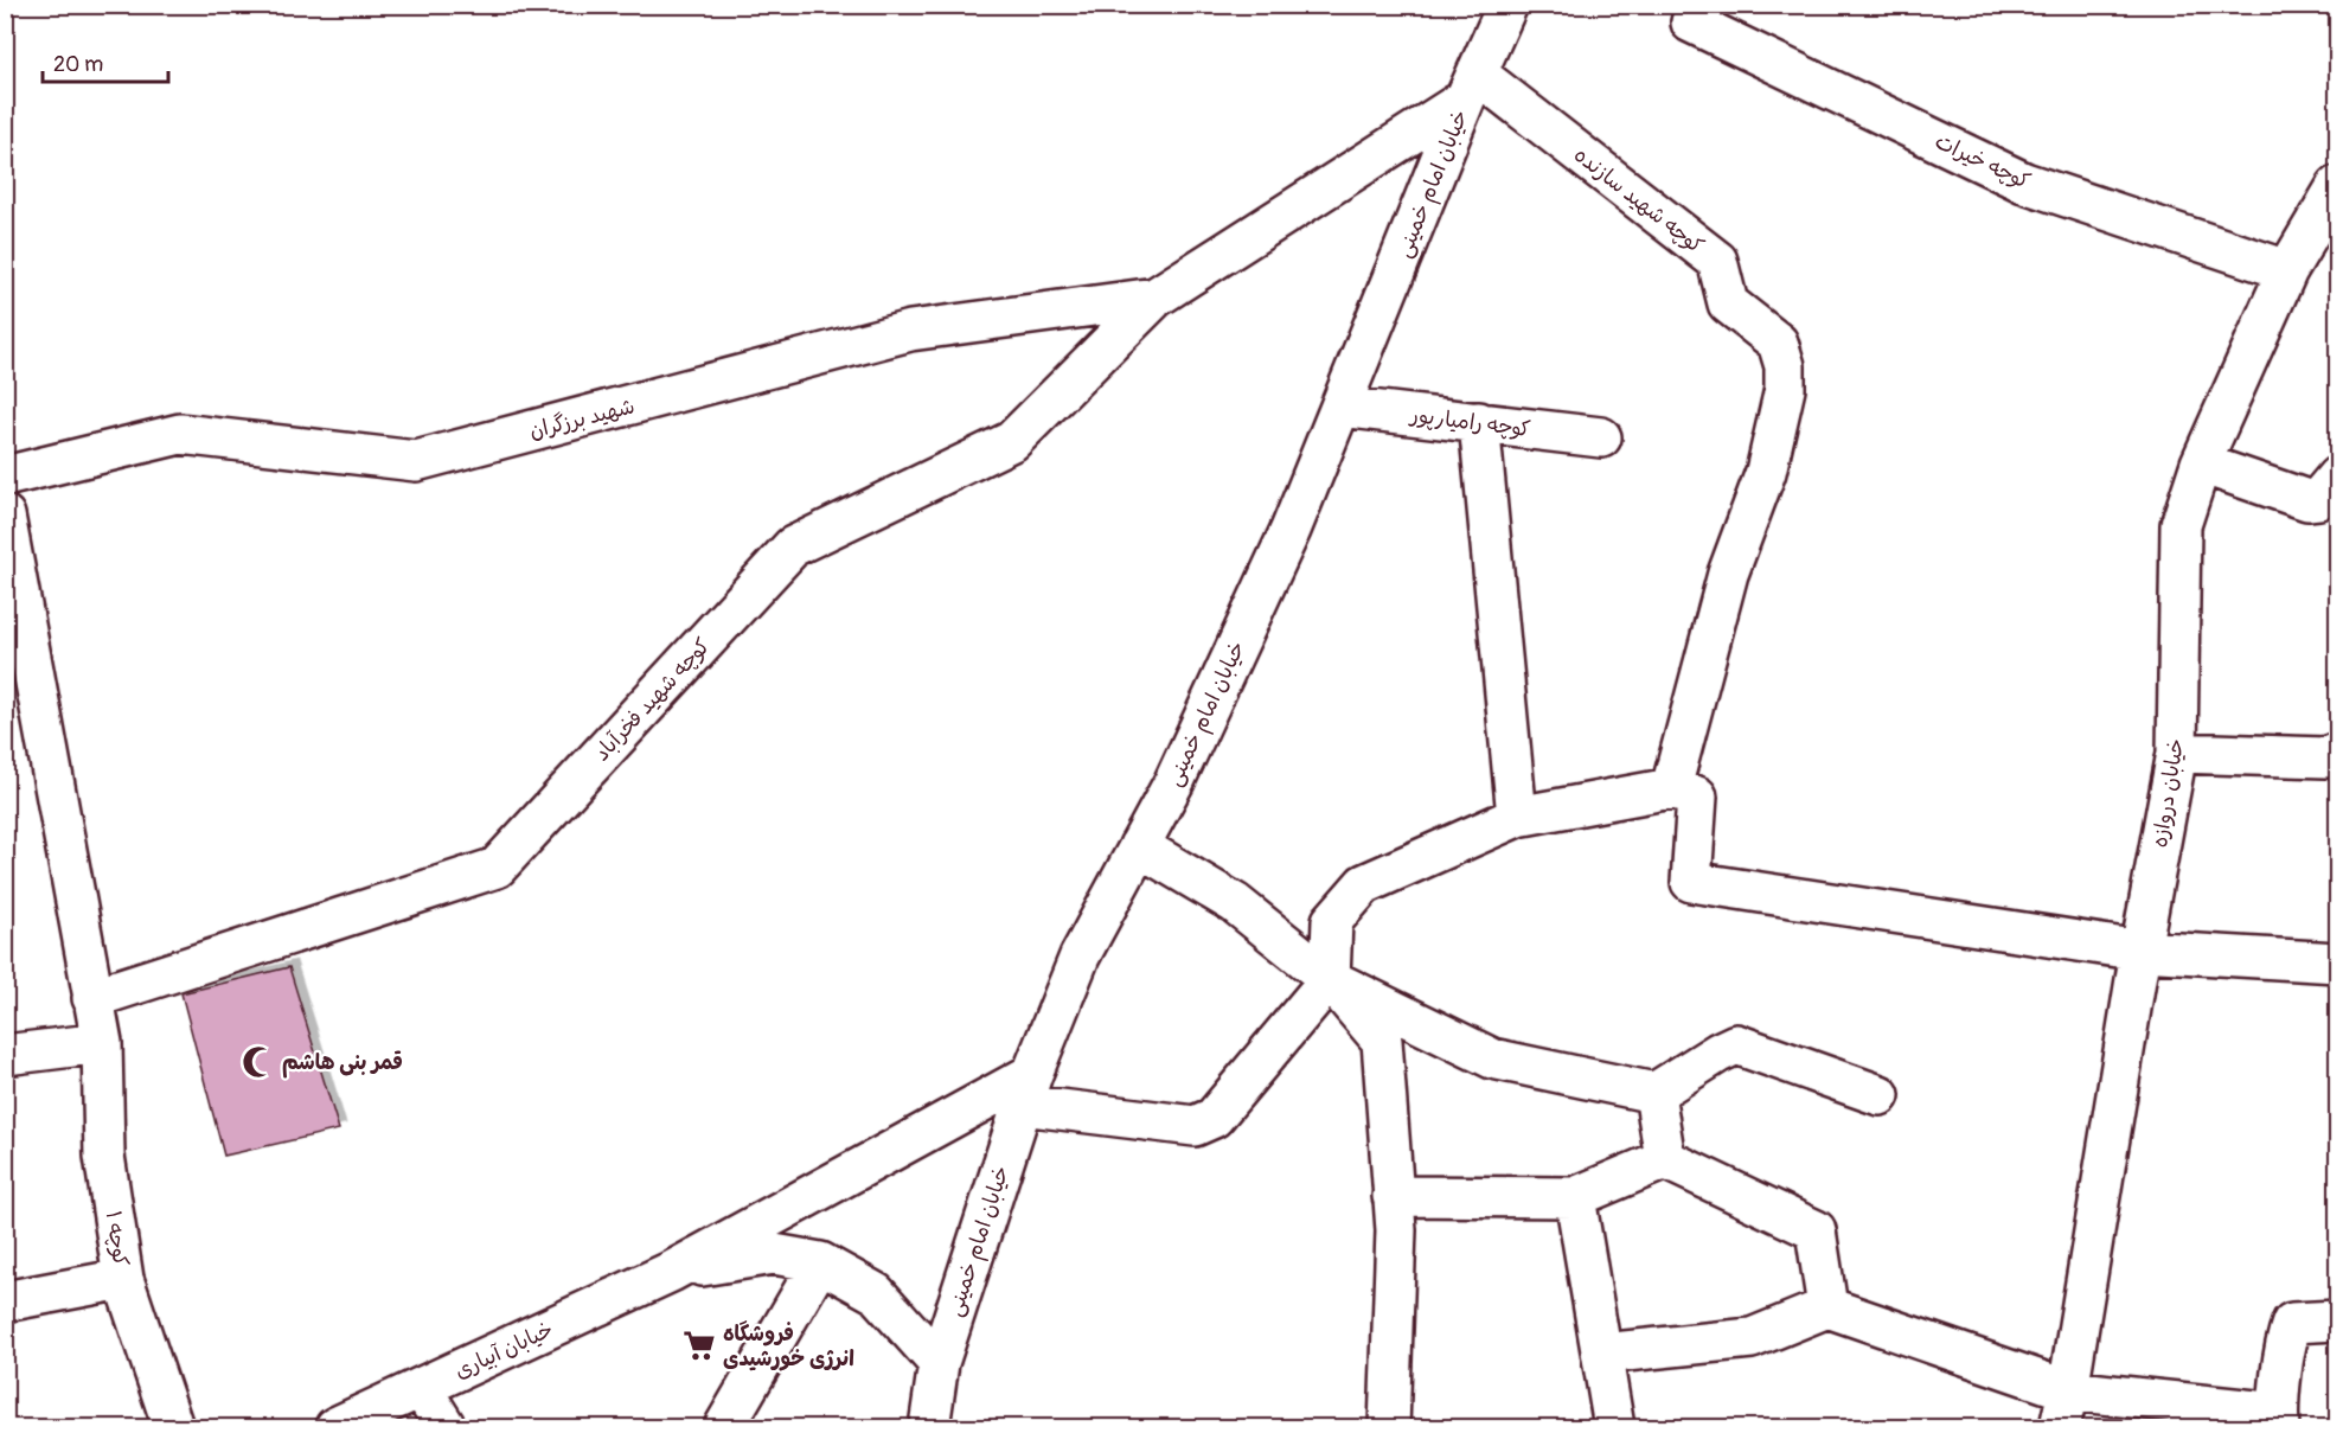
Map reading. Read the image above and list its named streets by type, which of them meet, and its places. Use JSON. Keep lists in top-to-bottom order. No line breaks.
{"streets":{"street":["کوچه خیرات","خیابان امام خمینی","کوچه شهید سازنده","شهید برزگران","کوچه رامیارپور","کوچه شهید فخرآباد","خیابان دروازه","کوچه ۱","خیابان آبیاری"]},"crossings":[["کوچه خیرات","خیابان دروازه"],["خیابان امام خمینی","کوچه شهید سازنده"],["خیابان امام خمینی","کوچه رامیارپور"],["شهید برزگران","کوچه شهید فخرآباد"],["کوچه شهید فخرآباد","کوچه ۱"]],"places":{"mosque":["قمر بنی هاشم"],"supermarket":["فروشگاه انرژی خورشیدی"]},"scale_bar":"20 m"}
